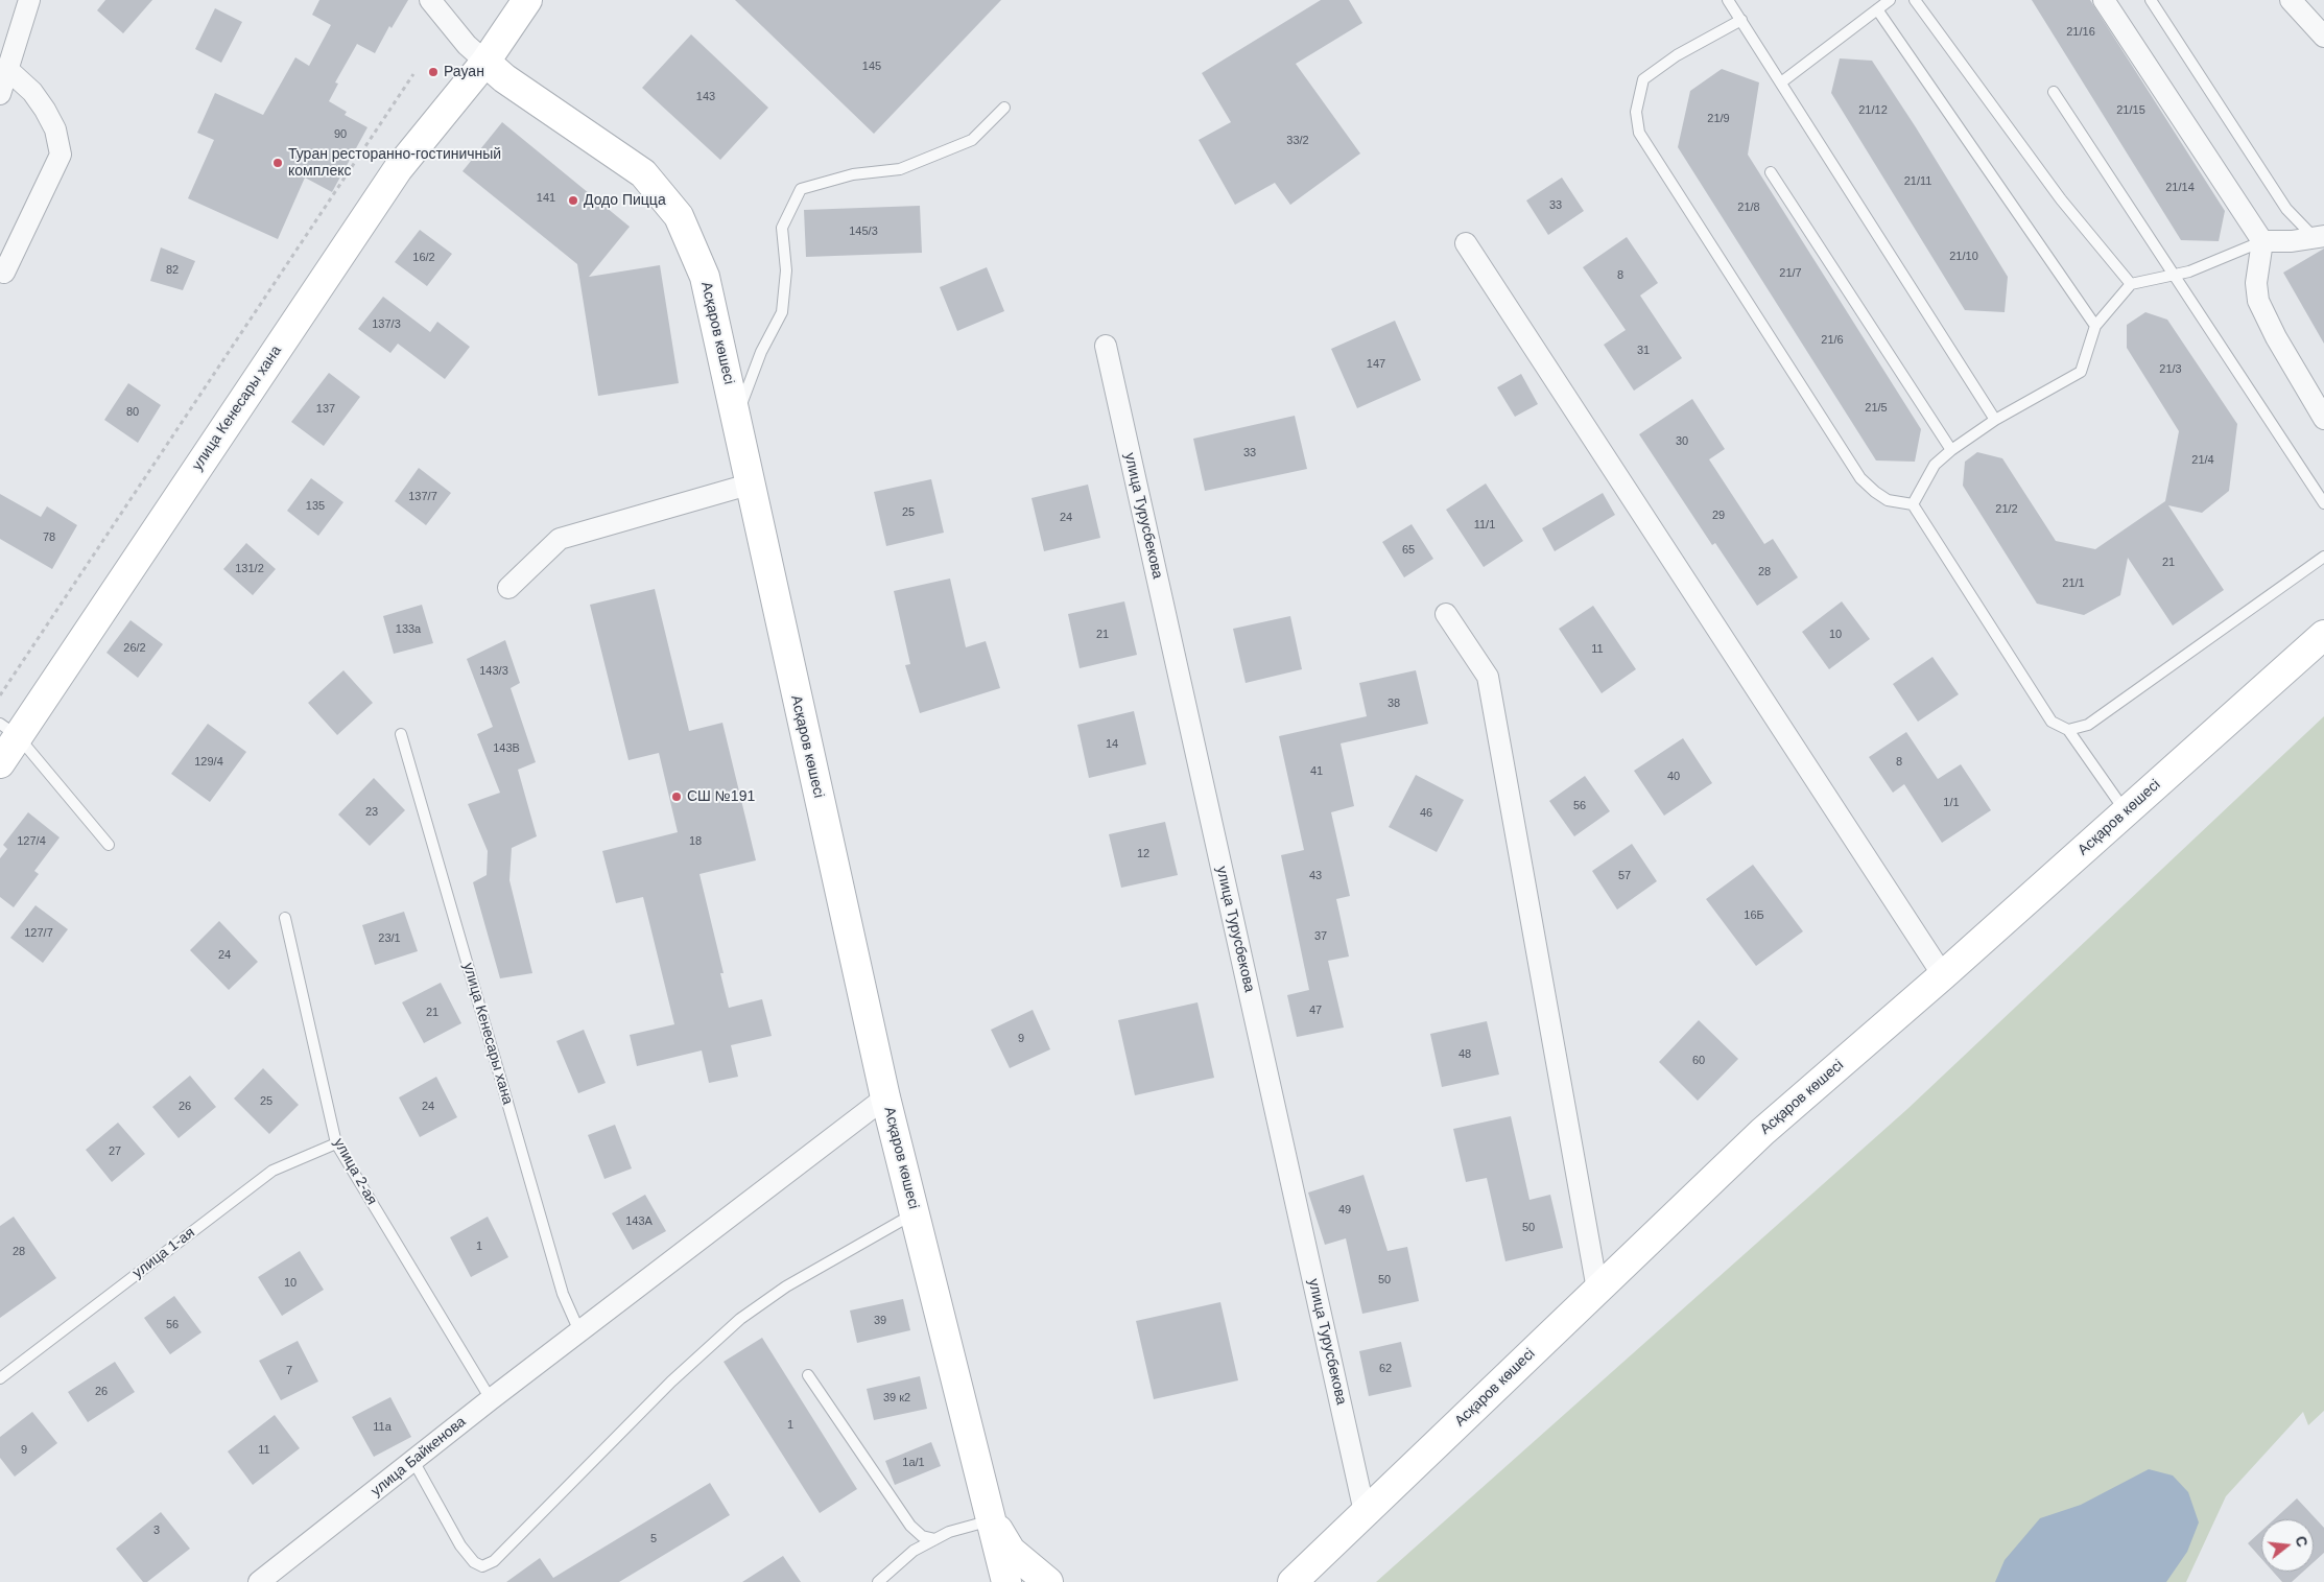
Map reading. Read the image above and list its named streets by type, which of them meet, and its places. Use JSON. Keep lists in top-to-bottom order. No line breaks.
{"streets":{"street":["Асқаров көшесі","улица Кенесары хана","улица Турусбекова","улица Байкенова"],"lane":["улица 2-ая","улица 1-ая"]},"crossings":[["Асқаров көшесі","улица Кенесары хана"],["Асқаров көшесі","улица Турусбекова"],["Асқаров көшесі","улица Байкенова"],["улица Кенесары хана","улица Байкенова"],["улица 2-ая","улица 1-ая"],["улица 2-ая","улица Байкенова"]],"places":["Рауан","Туран ресторанно-гостиничный комплекс","Додо Пицца","СШ №191"],"house_numbers":["21/16","145","143","21/12","21/15","21/9","90","33/2","21/11","21/14","141","33","21/8","145/3","21/10","16/2","82","21/7","8","137/3","21/6","31","147","21/3","21/5","137","80","30","33","21/4","137/7","135","21/2","25","29","24","11/1","78","65","21","131/2","28","21/1","133а","21","10","26/2","11","143/3","38","14","143В","129/4","8","41","40","1/1","56","23","46","127/4","18","12","43","57","16Б","127/7","37","23/1","24","47","21","9","48","60","25","26","24","27","49","143А","50","1","28","50","10","39","56","62","7","26","39 к2","1","11а","9","11","1а/1","3","5"],"north":"right"}
